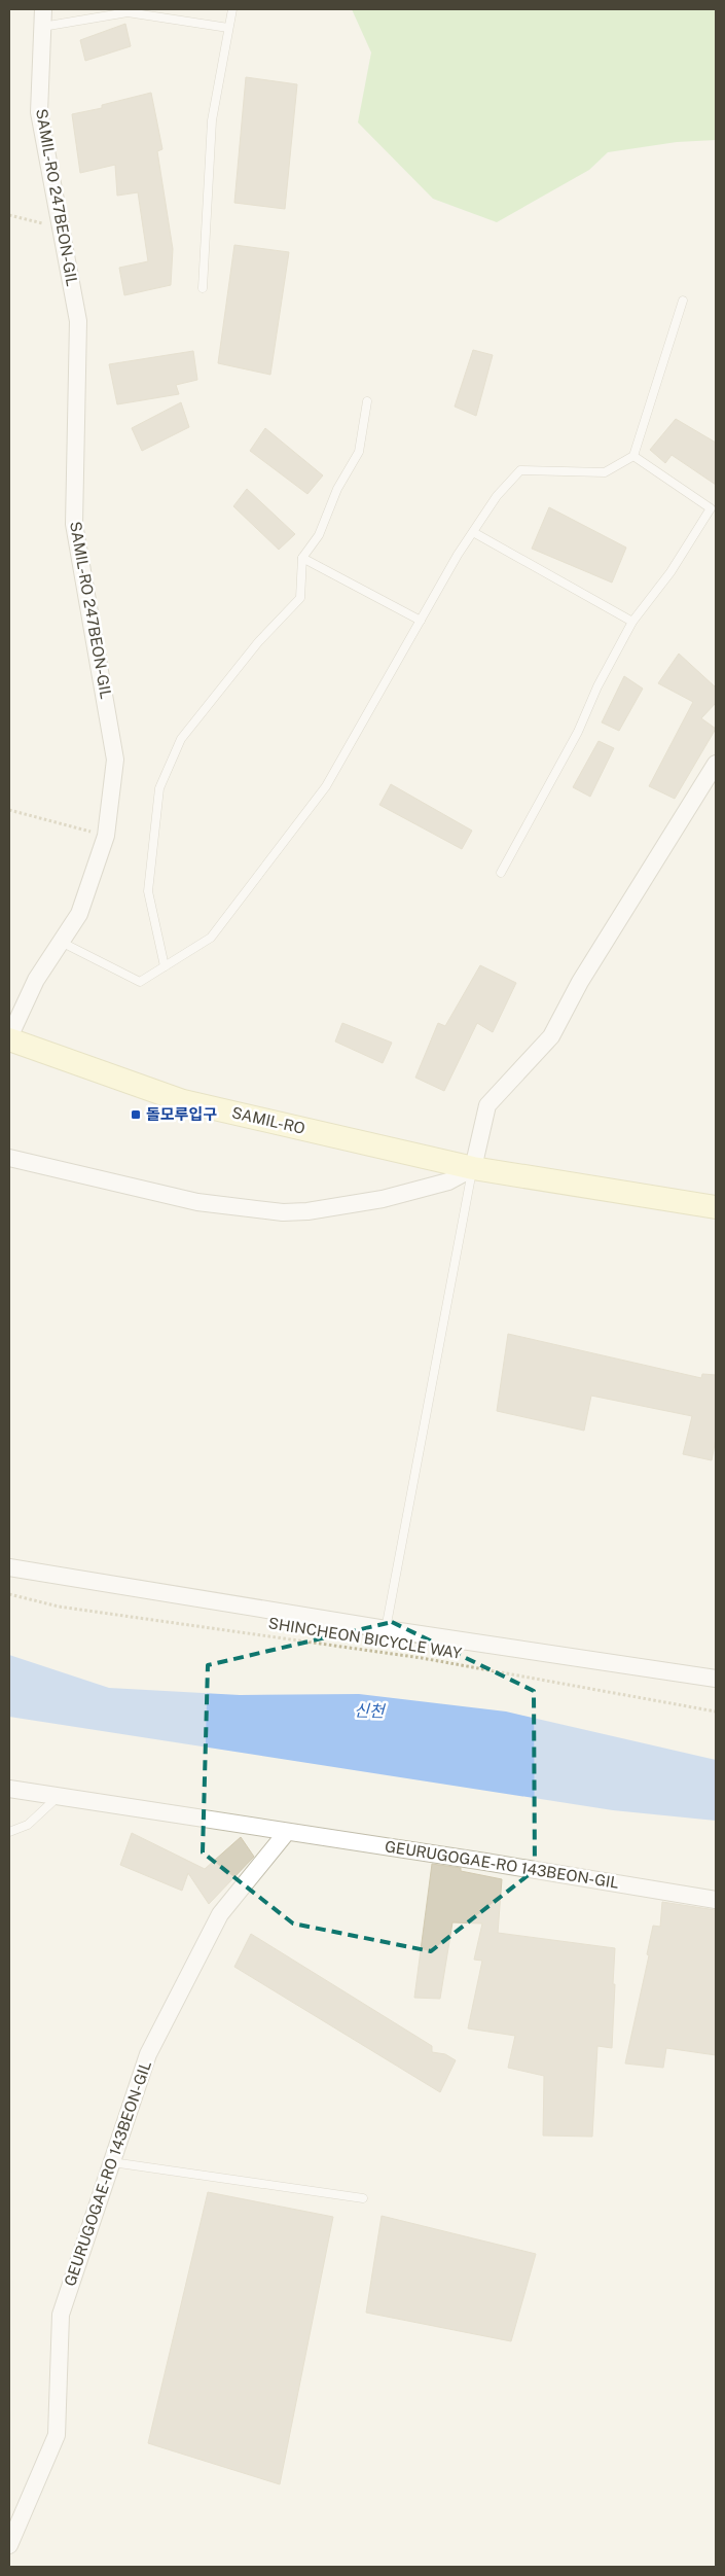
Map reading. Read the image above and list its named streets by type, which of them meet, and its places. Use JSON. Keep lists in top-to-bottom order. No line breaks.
{"streets":{"main road":["SAMIL-RO"],"street":["SAMIL-RO 247BEON-GIL","GEURUGOGAE-RO 143BEON-GIL"],"path":["SHINCHEON BICYCLE WAY"]},"crossings":[["SAMIL-RO 247BEON-GIL","SAMIL-RO"]],"water":["신천"],"places":{"transit":["돌모루입구"]}}
